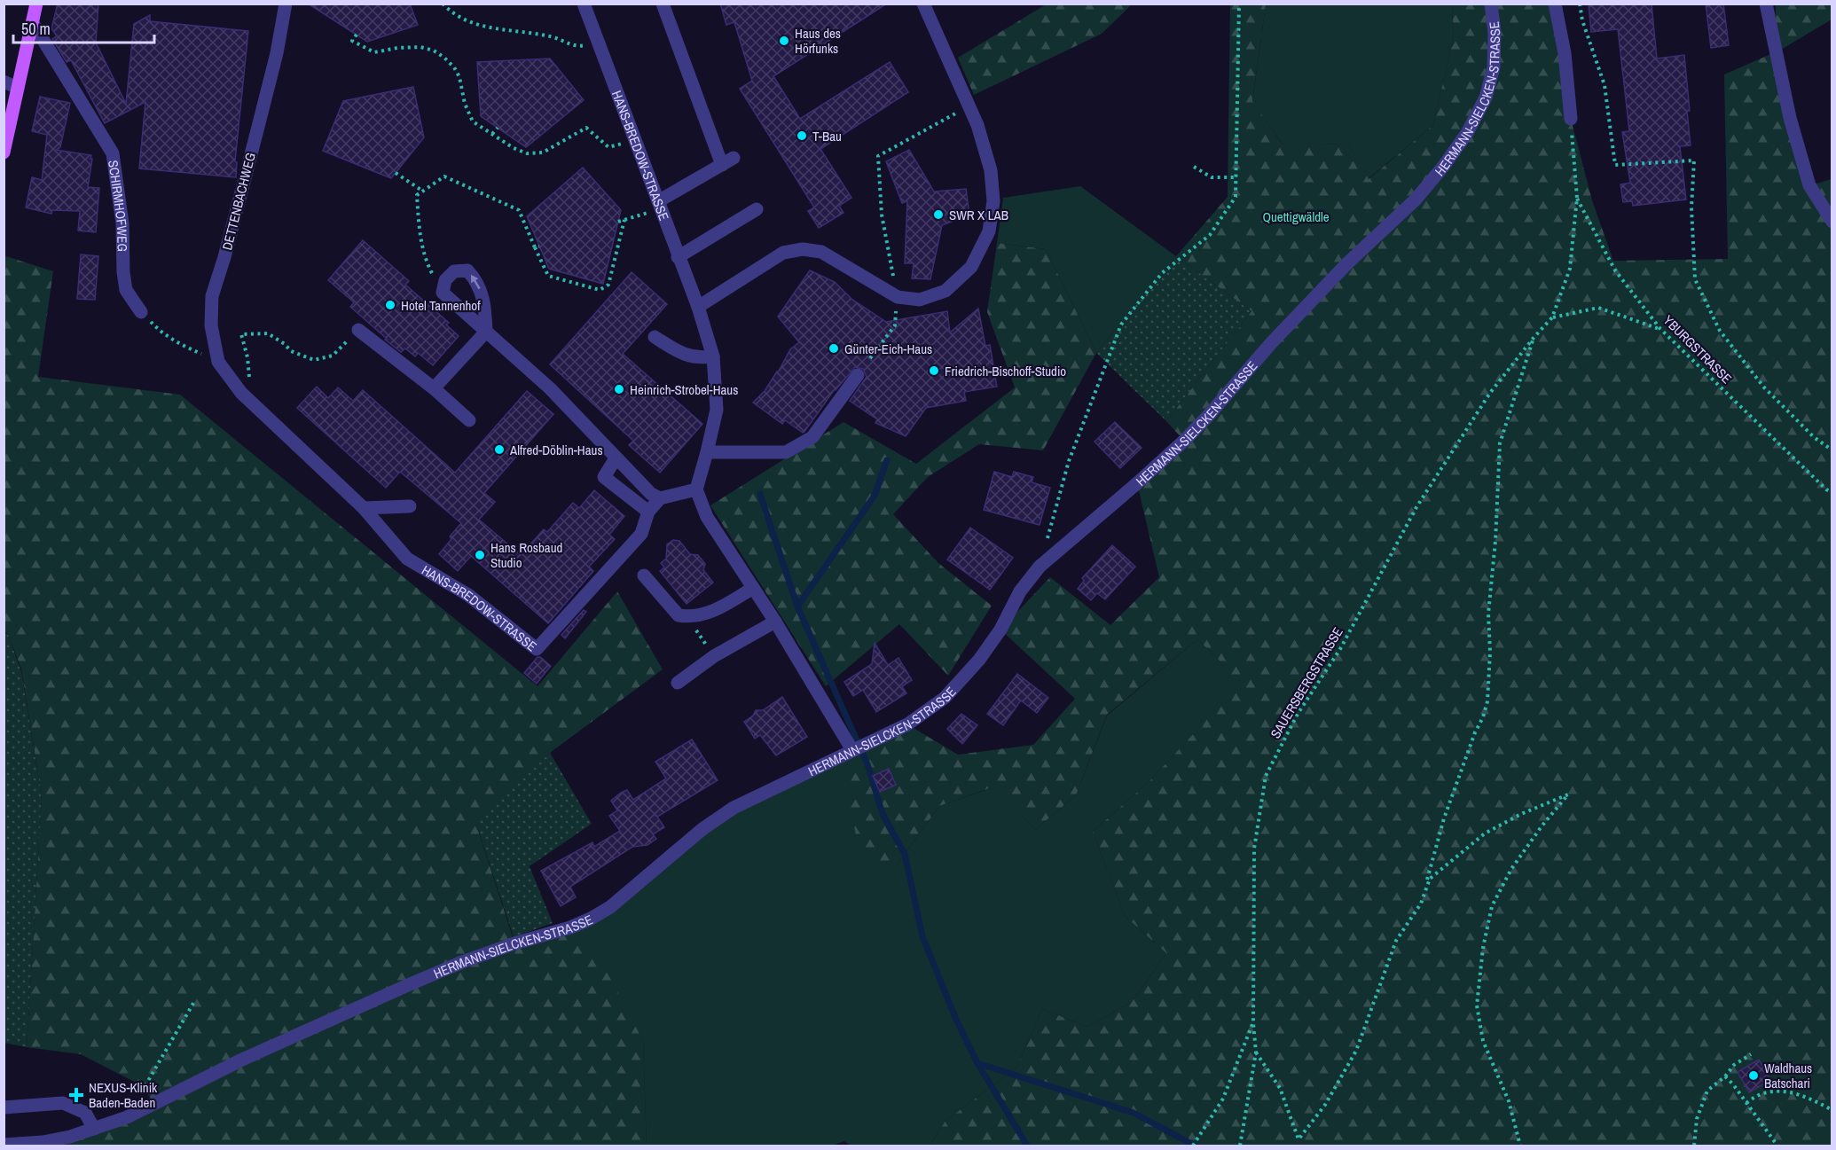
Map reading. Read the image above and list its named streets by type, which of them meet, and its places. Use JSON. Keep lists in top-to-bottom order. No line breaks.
{"streets":{"street":["HERMANN-SIELCKEN-STRASSE","HANS-BREDOW-STRASSE","DETTENBACHWEG","SCHIRMHOFWEG"],"path":["YBURGSTRASSE","SAUERSBERGSTRASSE"]},"crossings":[["HANS-BREDOW-STRASSE","DETTENBACHWEG"],["YBURGSTRASSE","SAUERSBERGSTRASSE"]],"parks":["Quettigwäldle"],"places":{"other":["Haus des Hörfunks","T-Bau","SWR X LAB","Hotel Tannenhof","Günter-Eich-Haus","Friedrich-Bischoff-Studio","Heinrich-Strobel-Haus","Alfred-Döblin-Haus","Hans Rosbaud Studio","Waldhaus Batschari"],"health":["NEXUS-Klinik Baden-Baden"]},"scale_bar":"50 m"}
